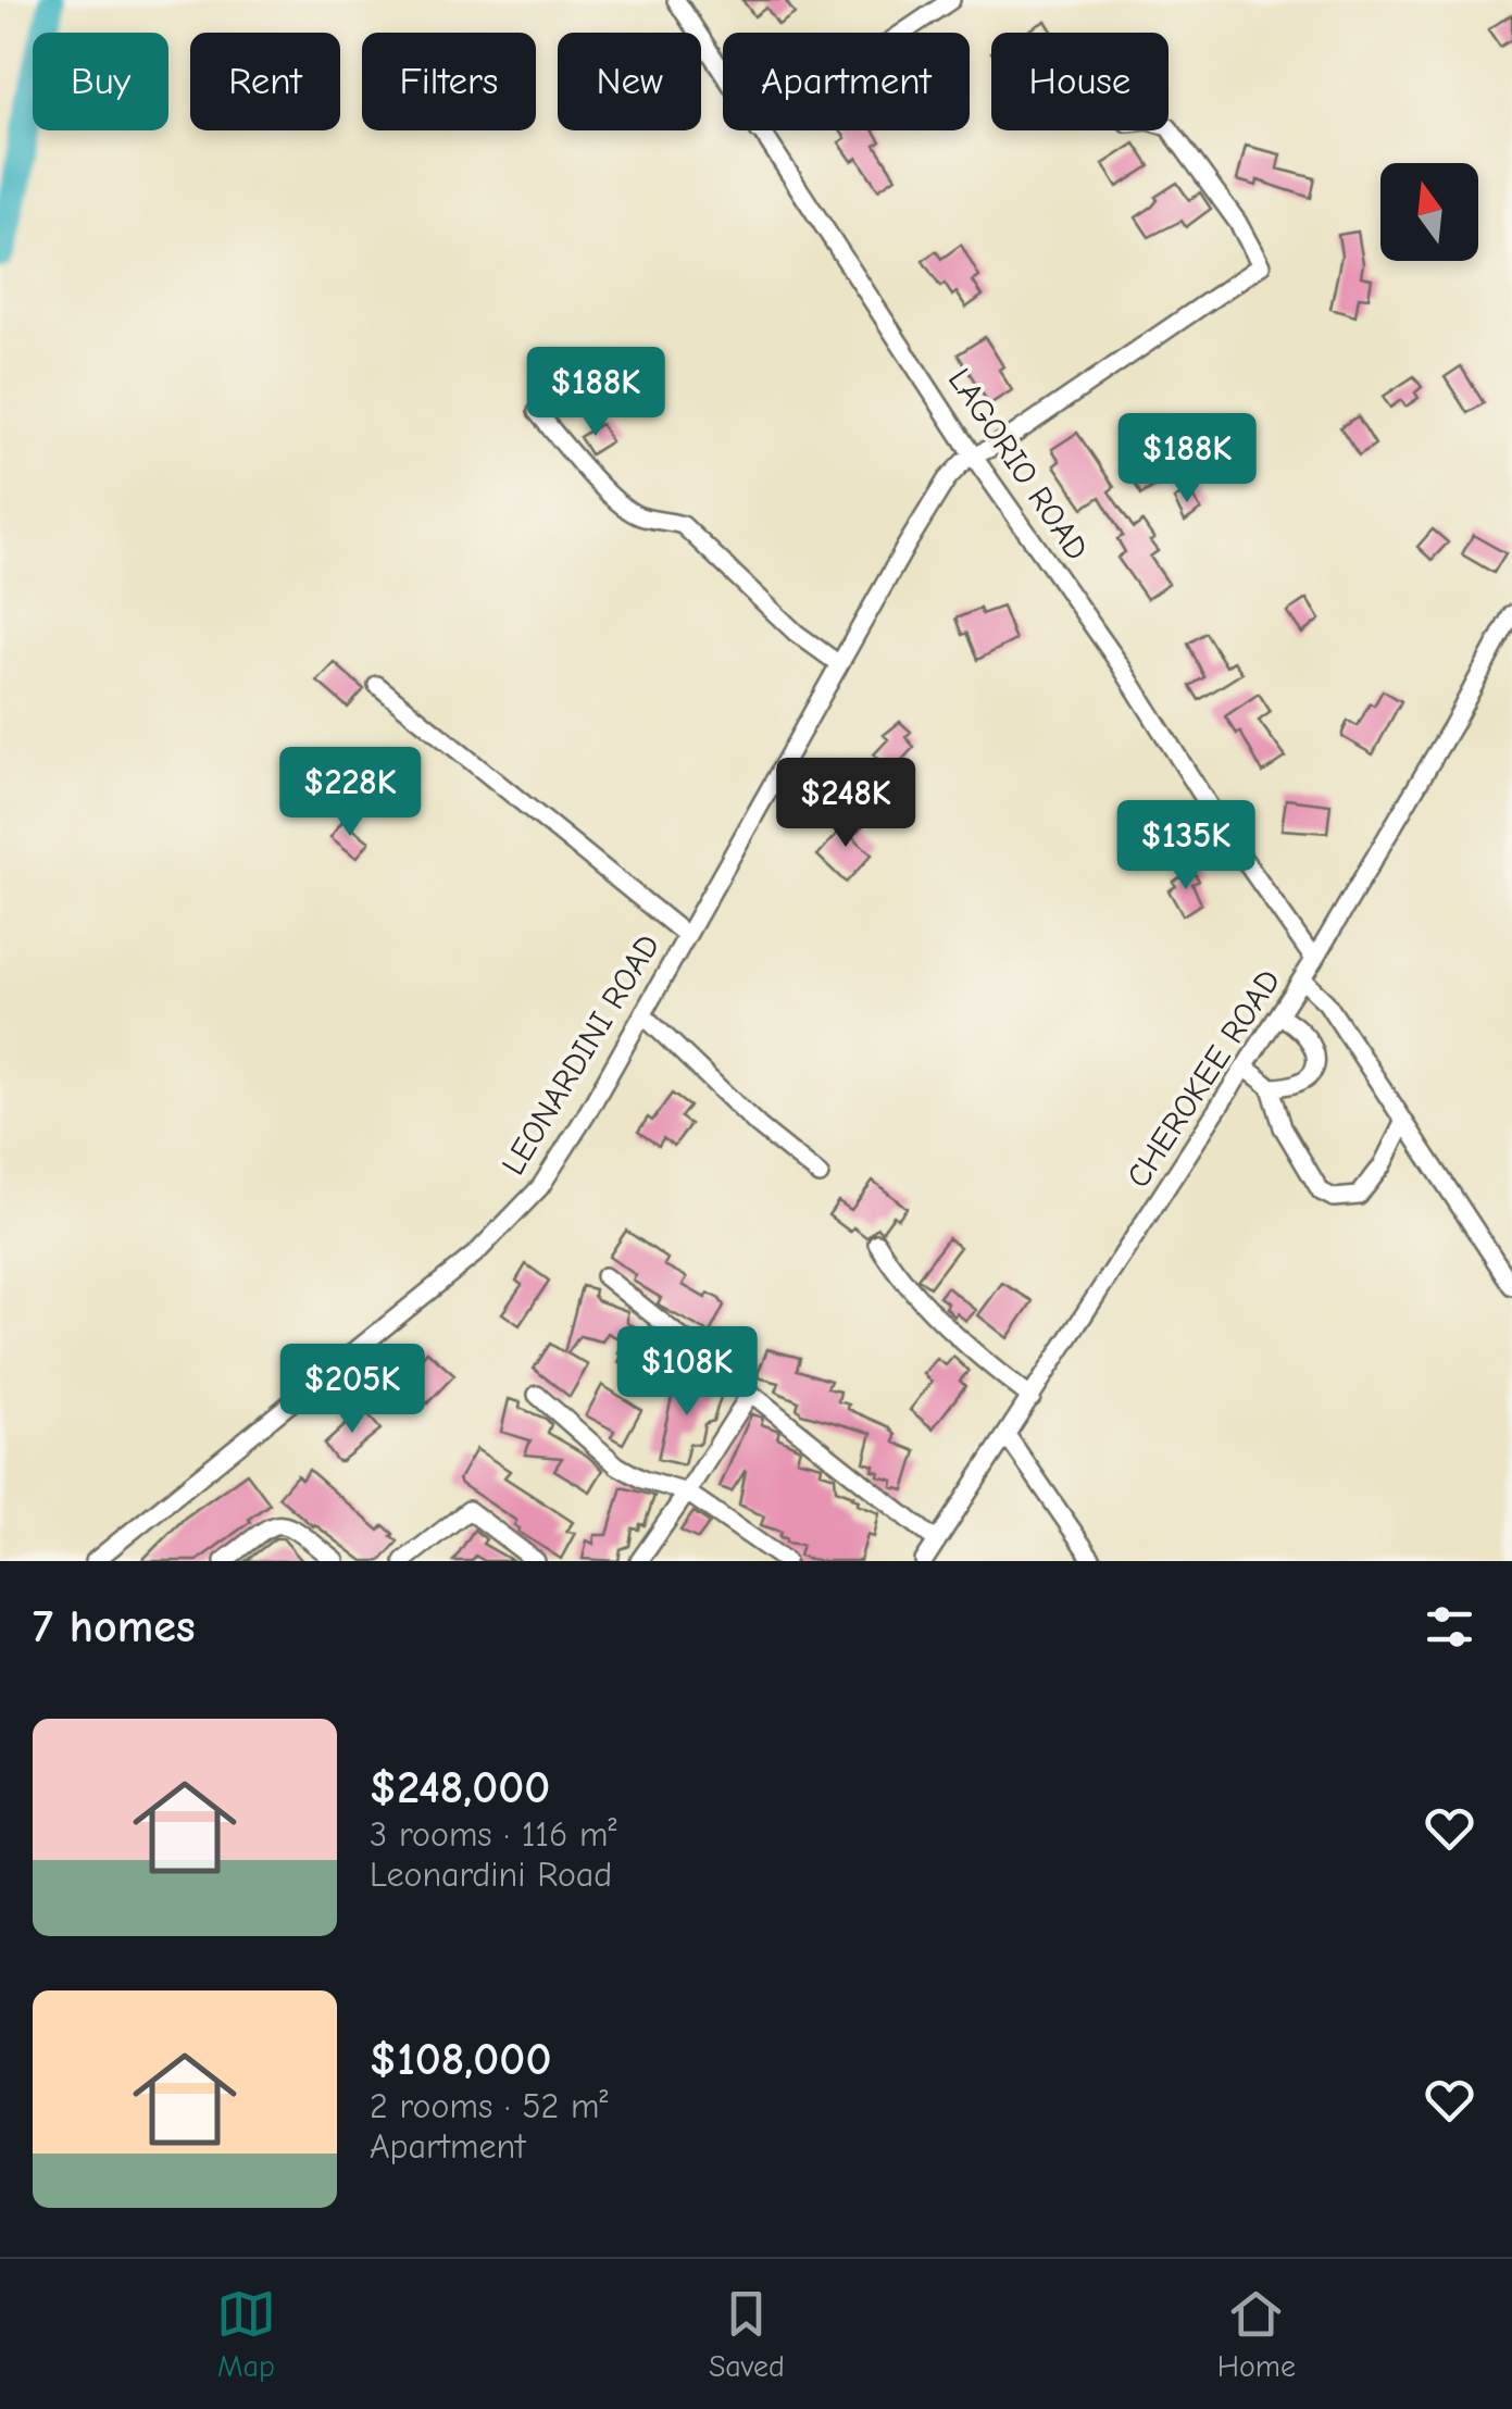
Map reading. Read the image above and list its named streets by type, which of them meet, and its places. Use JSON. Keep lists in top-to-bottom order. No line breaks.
{"streets":{"street":["LAGORIO ROAD","LEONARDINI ROAD","CHEROKEE ROAD"]},"crossings":[["LAGORIO ROAD","LEONARDINI ROAD"],["LAGORIO ROAD","CHEROKEE ROAD"]],"north":"top","page":{"chip":["Buy","Rent","Filters","New","Apartment","House"],"price":["$188K","$188K","$228K","$248K","$135K","$108K","$205K"],"heading":"7 homes","list":[{"name":"$248,000","note":"3 rooms · 116 m² · Leonardini Road"},{"name":"$108,000","note":"2 rooms · 52 m² · Apartment"}],"tabs":["Map","Saved","Home"]}}
